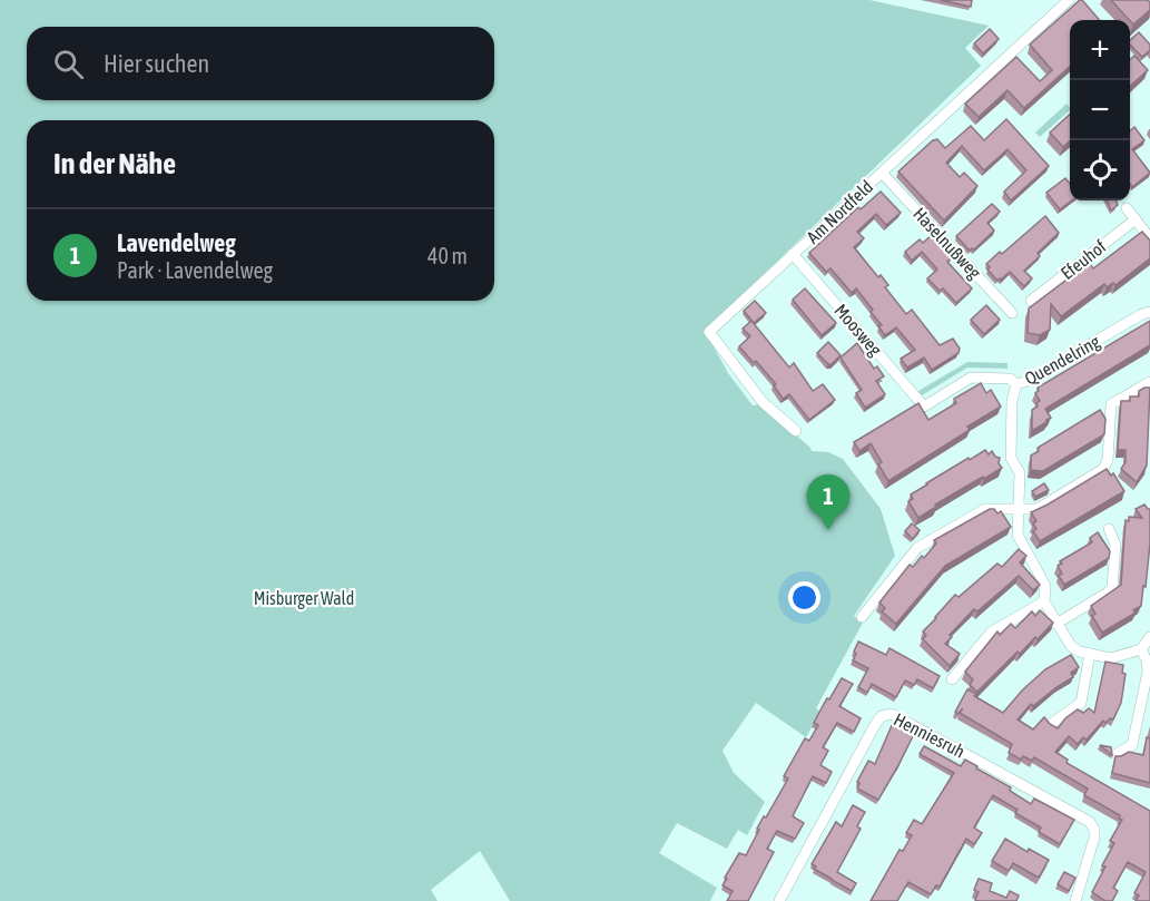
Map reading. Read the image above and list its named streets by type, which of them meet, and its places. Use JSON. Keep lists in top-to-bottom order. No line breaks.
{"streets":{"street":["Am Nordfeld","Haselnußweg","Efeuhof","Moosweg","Quendelring","Henniesruh"]},"crossings":[["Am Nordfeld","Haselnußweg"],["Am Nordfeld","Moosweg"],["Moosweg","Quendelring"]],"parks":["Misburger Wald"],"page":{"map_buttons":["+","−"],"search":"Hier suchen","heading":"In der Nähe","list":[{"mark":"1","name":"Lavendelweg","note":"Park · Lavendelweg","value":"40 m"}],"pins":"1"}}
